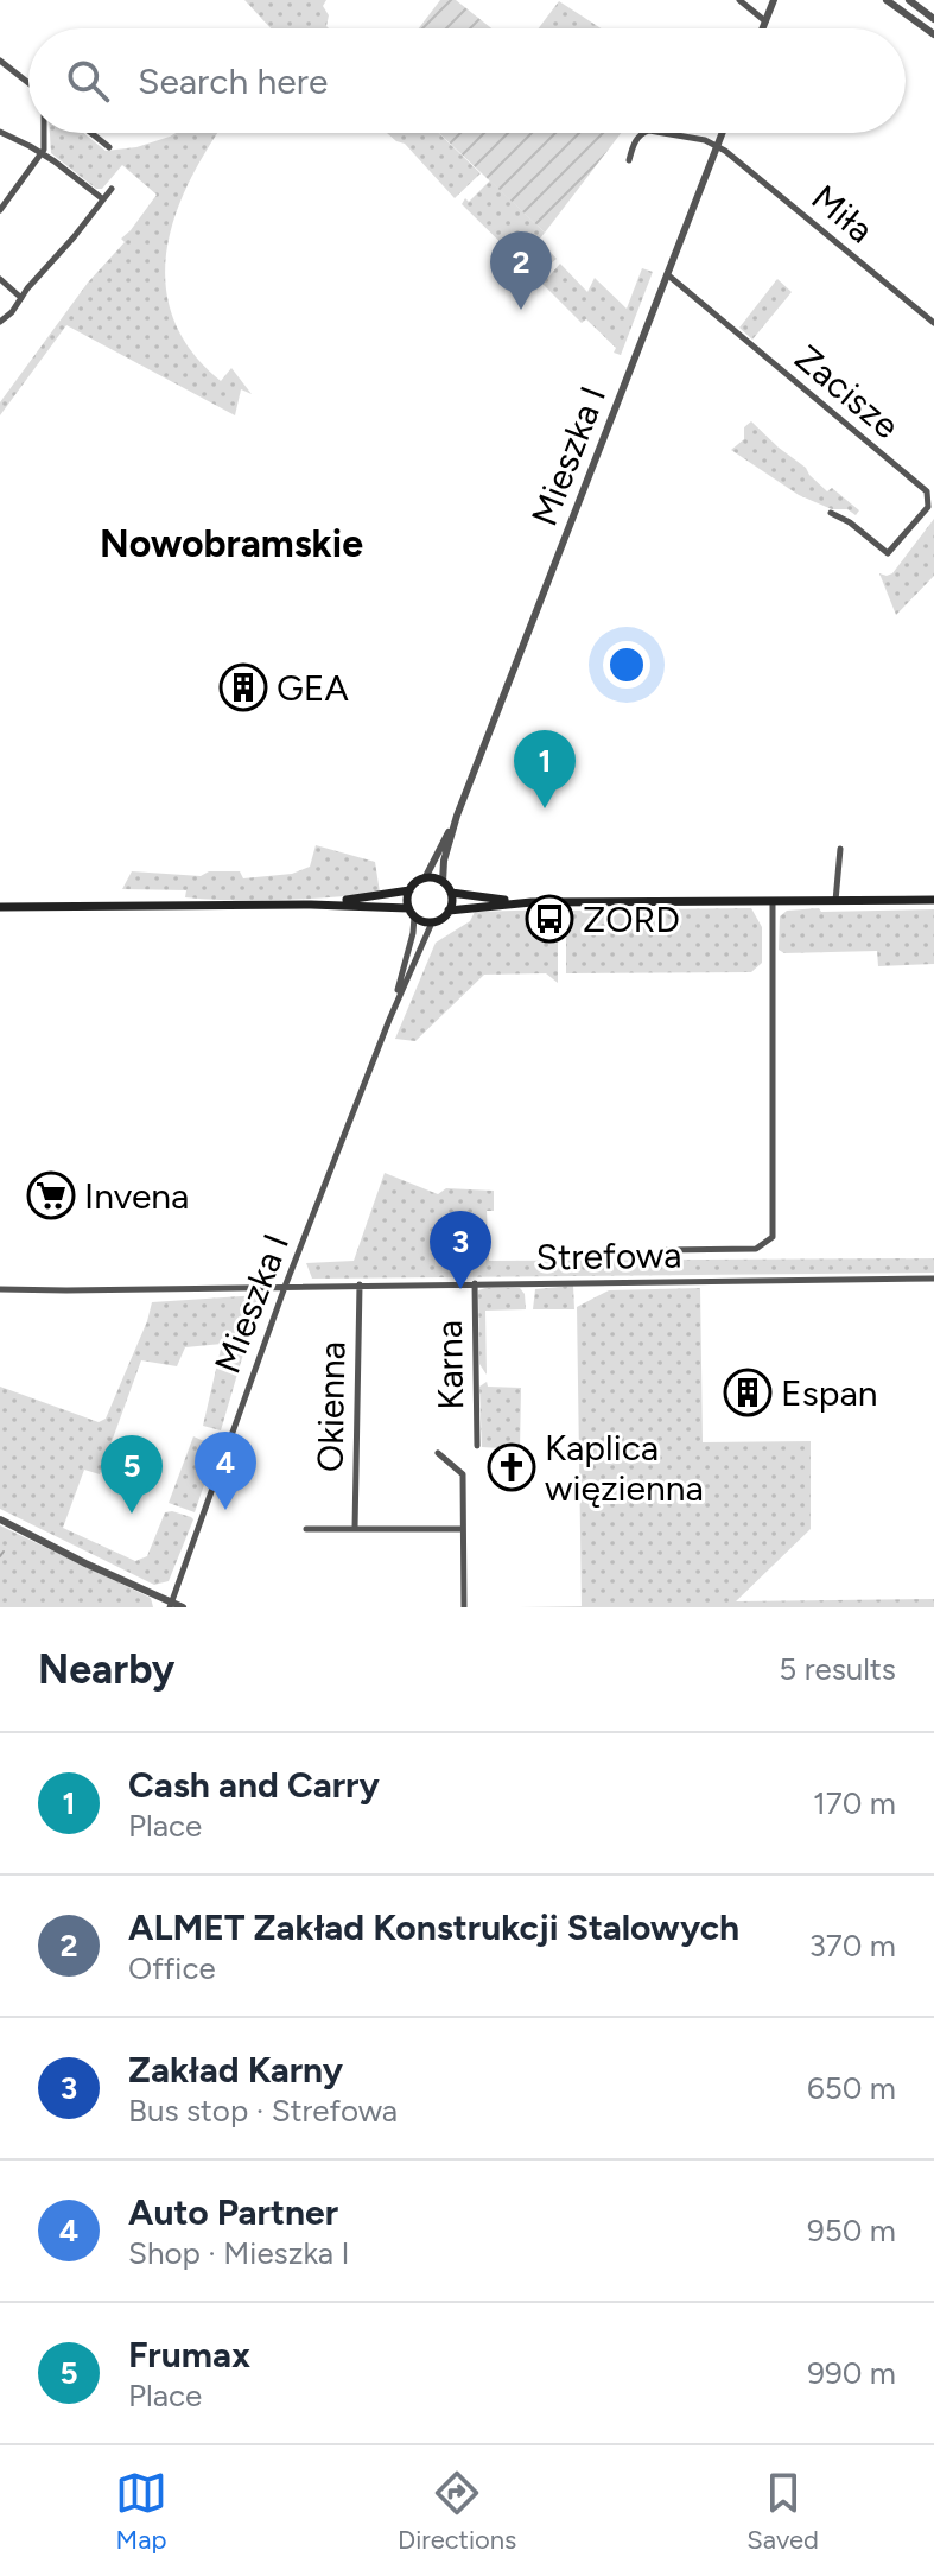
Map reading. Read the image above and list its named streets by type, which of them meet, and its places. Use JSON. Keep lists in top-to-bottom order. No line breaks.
{"streets":{"street":["Miła","Zacisze","Mieszka I","Strefowa","Karna","Okienna"]},"crossings":[["Miła","Mieszka I"],["Zacisze","Mieszka I"],["Mieszka I","Strefowa"],["Strefowa","Karna"],["Strefowa","Okienna"]],"districts":["Nowobramskie"],"places":{"building":["GEA","Espan"],"bus stop":["ZORD"],"supermarket":["Invena"],"church":["Kaplica więzienna"]},"page":{"search":"Search here","pins":["2","1","3","4","5"],"heading":["Nearby","5 results"],"list":[{"mark":"1","name":"Cash and Carry","note":"Place","value":"170 m"},{"mark":"2","name":"ALMET Zakład Konstrukcji Stalowych","note":"Office","value":"370 m"},{"mark":"3","name":"Zakład Karny","note":"Bus stop · Strefowa","value":"650 m"},{"mark":"4","name":"Auto Partner","note":"Shop · Mieszka I","value":"950 m"},{"mark":"5","name":"Frumax","note":"Place","value":"990 m"}],"nav":["Map","Directions","Saved"]}}
